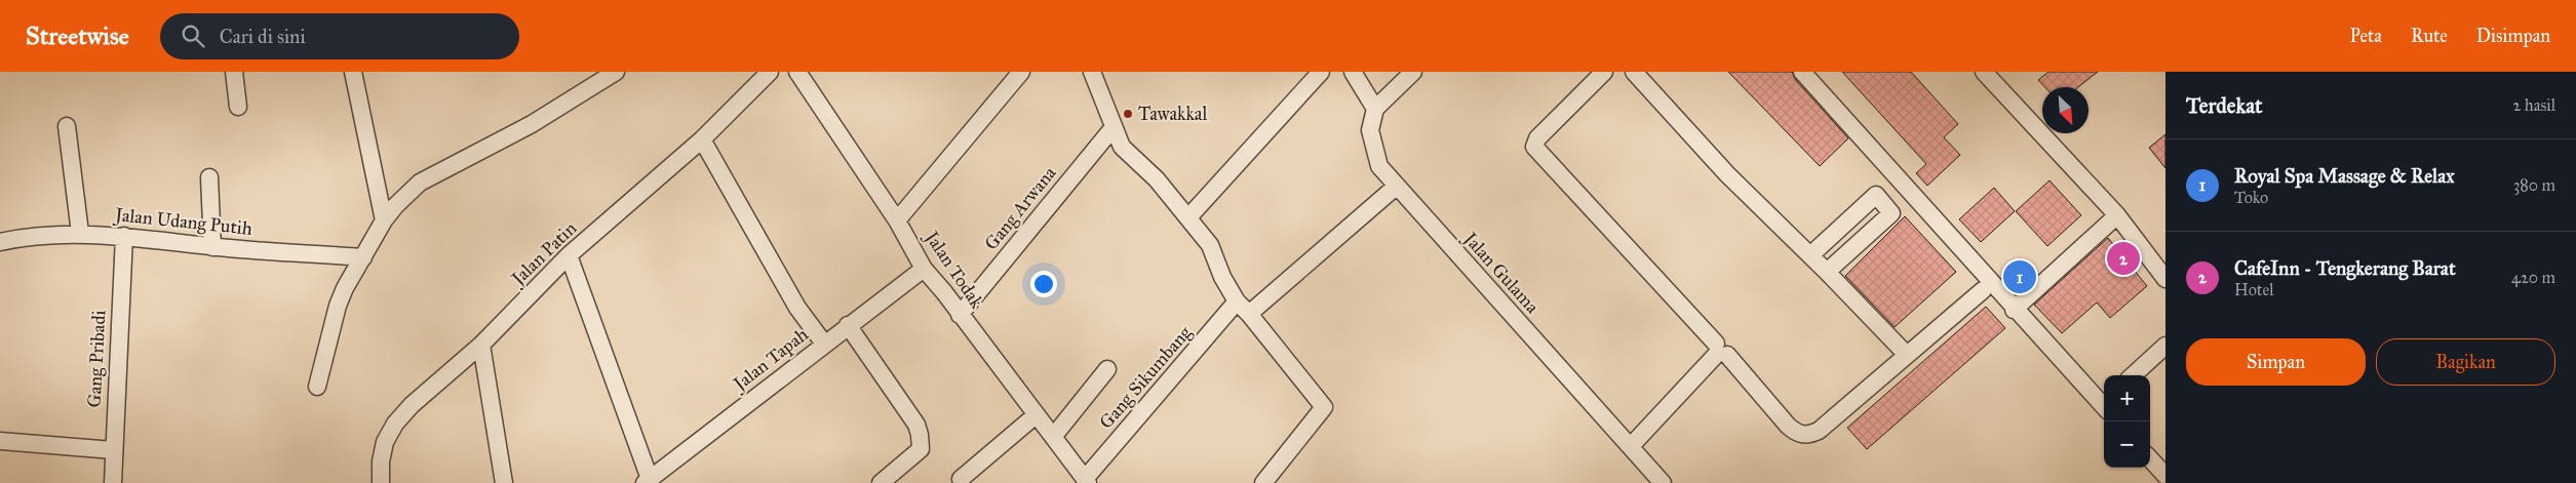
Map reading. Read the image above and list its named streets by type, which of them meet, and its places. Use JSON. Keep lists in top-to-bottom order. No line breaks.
{"streets":{"street":["Gang Arwana","Jalan Udang Putih","Jalan Patin","Jalan Todak","Jalan Gulama","Gang Pribadi","Jalan Tapah","Gang Sikumbang"]},"crossings":[["Gang Arwana","Jalan Todak"],["Jalan Udang Putih","Gang Pribadi"],["Jalan Todak","Jalan Tapah"],["Jalan Todak","Gang Sikumbang"],["Jalan Gulama","Gang Sikumbang"]],"places":["Tawakkal"],"north":"bottom right","page":{"header":"Streetwise","search":"Cari di sini","nav":["Peta","Rute","Disimpan"],"heading":["Terdekat","2 hasil"],"list":[{"mark":"1","name":"Royal Spa Massage & Relax","note":"Toko","value":"380 m"},{"mark":"2","name":"CafeInn - Tengkerang Barat","note":"Hotel","value":"420 m"}],"pins":["2","1"],"buttons":["Simpan","Bagikan"],"map_buttons":["+","−"]}}
